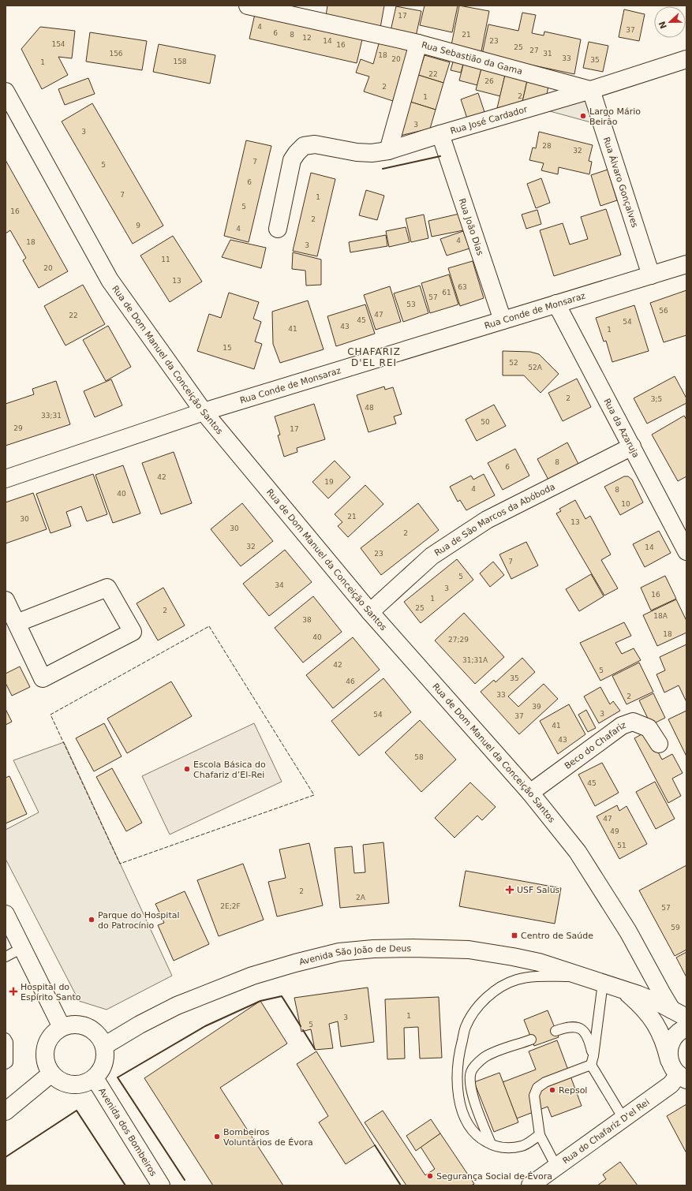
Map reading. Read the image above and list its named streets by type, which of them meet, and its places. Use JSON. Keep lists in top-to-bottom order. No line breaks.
{"streets":{"street":["Rua Sebastião da Gama","Rua José Cardador","Rua Álvaro Gonçalves","Rua João Dias","Rua Conde de Monsaraz","Rua de Dom Manuel da Conceição Santos","Rua da Azaruja","Rua de São Marcos da Abóboda","Beco do Chafariz","Avenida São João de Deus","Avenida dos Bombeiros","Rua do Chafariz D'el Rei"]},"crossings":[["Rua Sebastião da Gama","Rua José Cardador"],["Rua Sebastião da Gama","Rua Álvaro Gonçalves"],["Rua José Cardador","Rua Álvaro Gonçalves"],["Rua José Cardador","Rua João Dias"],["Rua Álvaro Gonçalves","Rua Conde de Monsaraz"],["Rua João Dias","Rua Conde de Monsaraz"],["Rua Conde de Monsaraz","Rua de Dom Manuel da Conceição Santos"],["Rua Conde de Monsaraz","Rua da Azaruja"],["Rua de Dom Manuel da Conceição Santos","Rua de São Marcos da Abóboda"],["Rua de Dom Manuel da Conceição Santos","Beco do Chafariz"],["Rua de Dom Manuel da Conceição Santos","Avenida São João de Deus"],["Rua da Azaruja","Rua de São Marcos da Abóboda"],["Avenida São João de Deus","Avenida dos Bombeiros"],["Avenida São João de Deus","Rua do Chafariz D'el Rei"]],"districts":["CHAFARIZ D'EL REI"],"places":{"other":["Largo Mário Beirão","Escola Básica do Chafariz d’El-Rei","Parque do Hospital do Patrocínio","Repsol","Bombeiros Voluntários de Évora","Segurança Social de Évora"],"health":["USF Salus","Hospital do Espírito Santo"],"transit":["Centro de Saúde"]},"house_numbers":["17","4","37","6","8","21","12","14","23","154","16","25","27","156","31","18","33","20","35","158","1","22","26","2","2","1","3","3","28","32","7","5","6","7","1","5","16","2","9","4","4","18","3","11","20","13","63","61","57","53","56","47","22","45","54","43","41","1","15","52","52A","2","3;5","48","33;31","50","29","17","8","6","42","19","4","8","40","10","21","30","13","30","2","32","14","23","7","5","34","3","16","1","25","2","18A","38","18","40","27;29","31;31A","42","5","35","46","33","2","39","3","54","37","41","43","58","45","47","49","51","2","2A","2E;2F","57","59","1","3","5"],"north":"left"}
